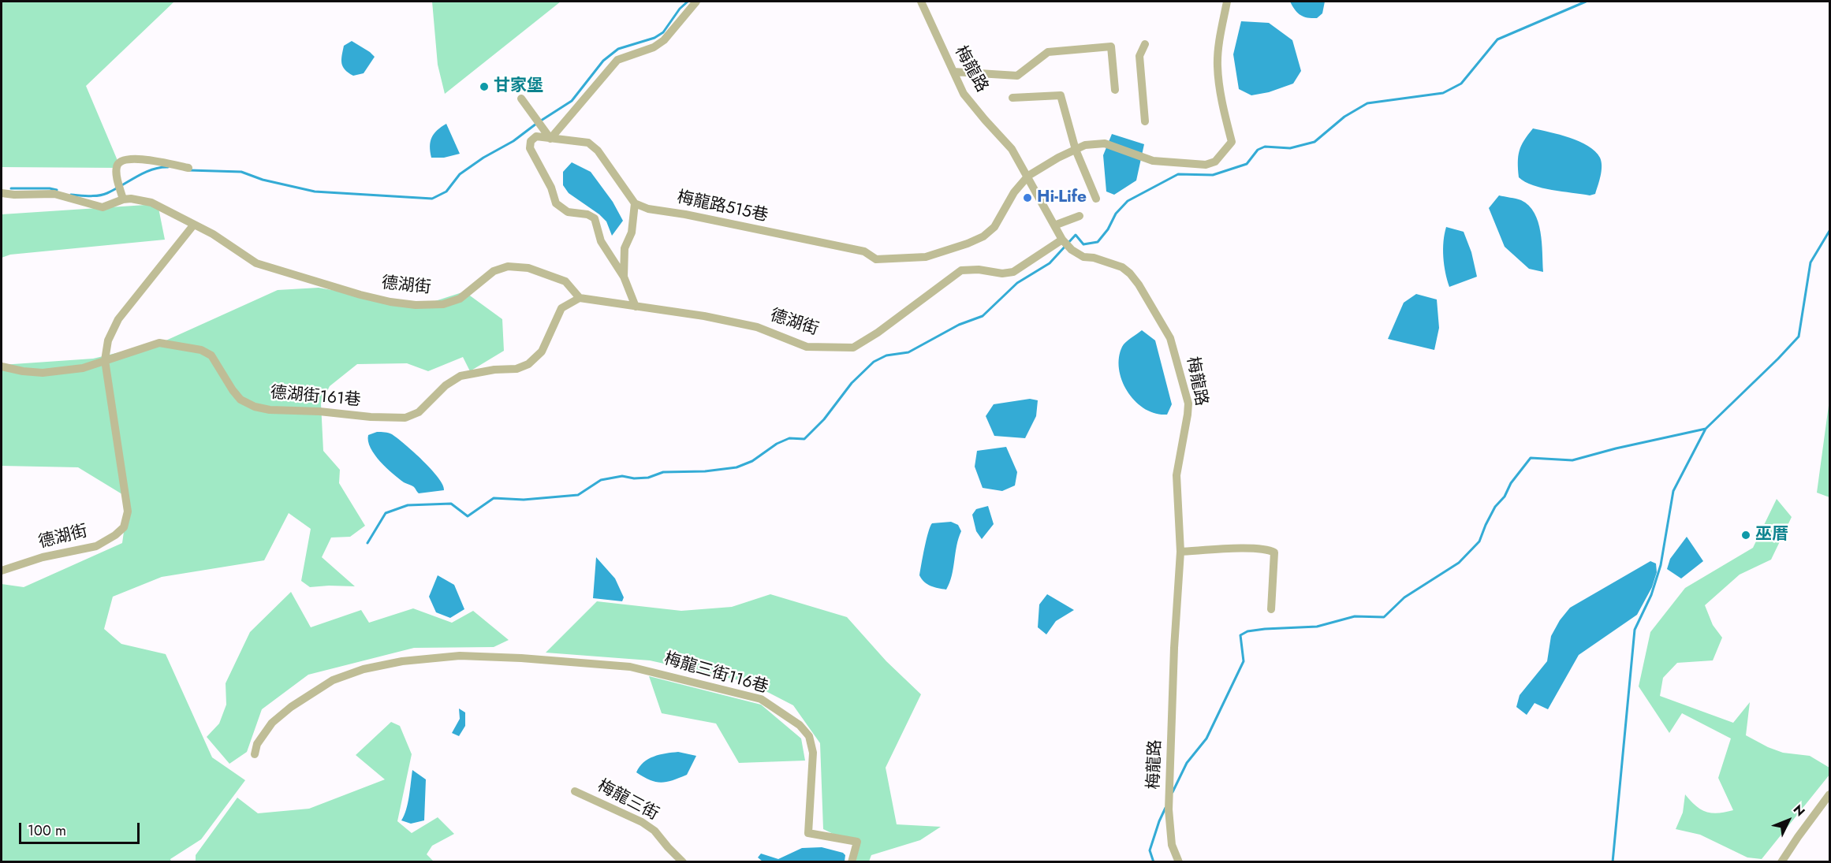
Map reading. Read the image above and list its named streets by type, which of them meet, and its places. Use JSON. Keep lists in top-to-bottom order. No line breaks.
{"streets":{"street":["梅龍路","梅龍路515巷","德湖街","德湖街161巷","梅龍三街116巷","梅龍三街"]},"crossings":[["梅龍路","梅龍路515巷"],["梅龍路","德湖街"],["德湖街","德湖街161巷"]],"places":["甘家堡","Hi-Life","巫厝"],"scale_bar":"100 m","north":"top right"}
